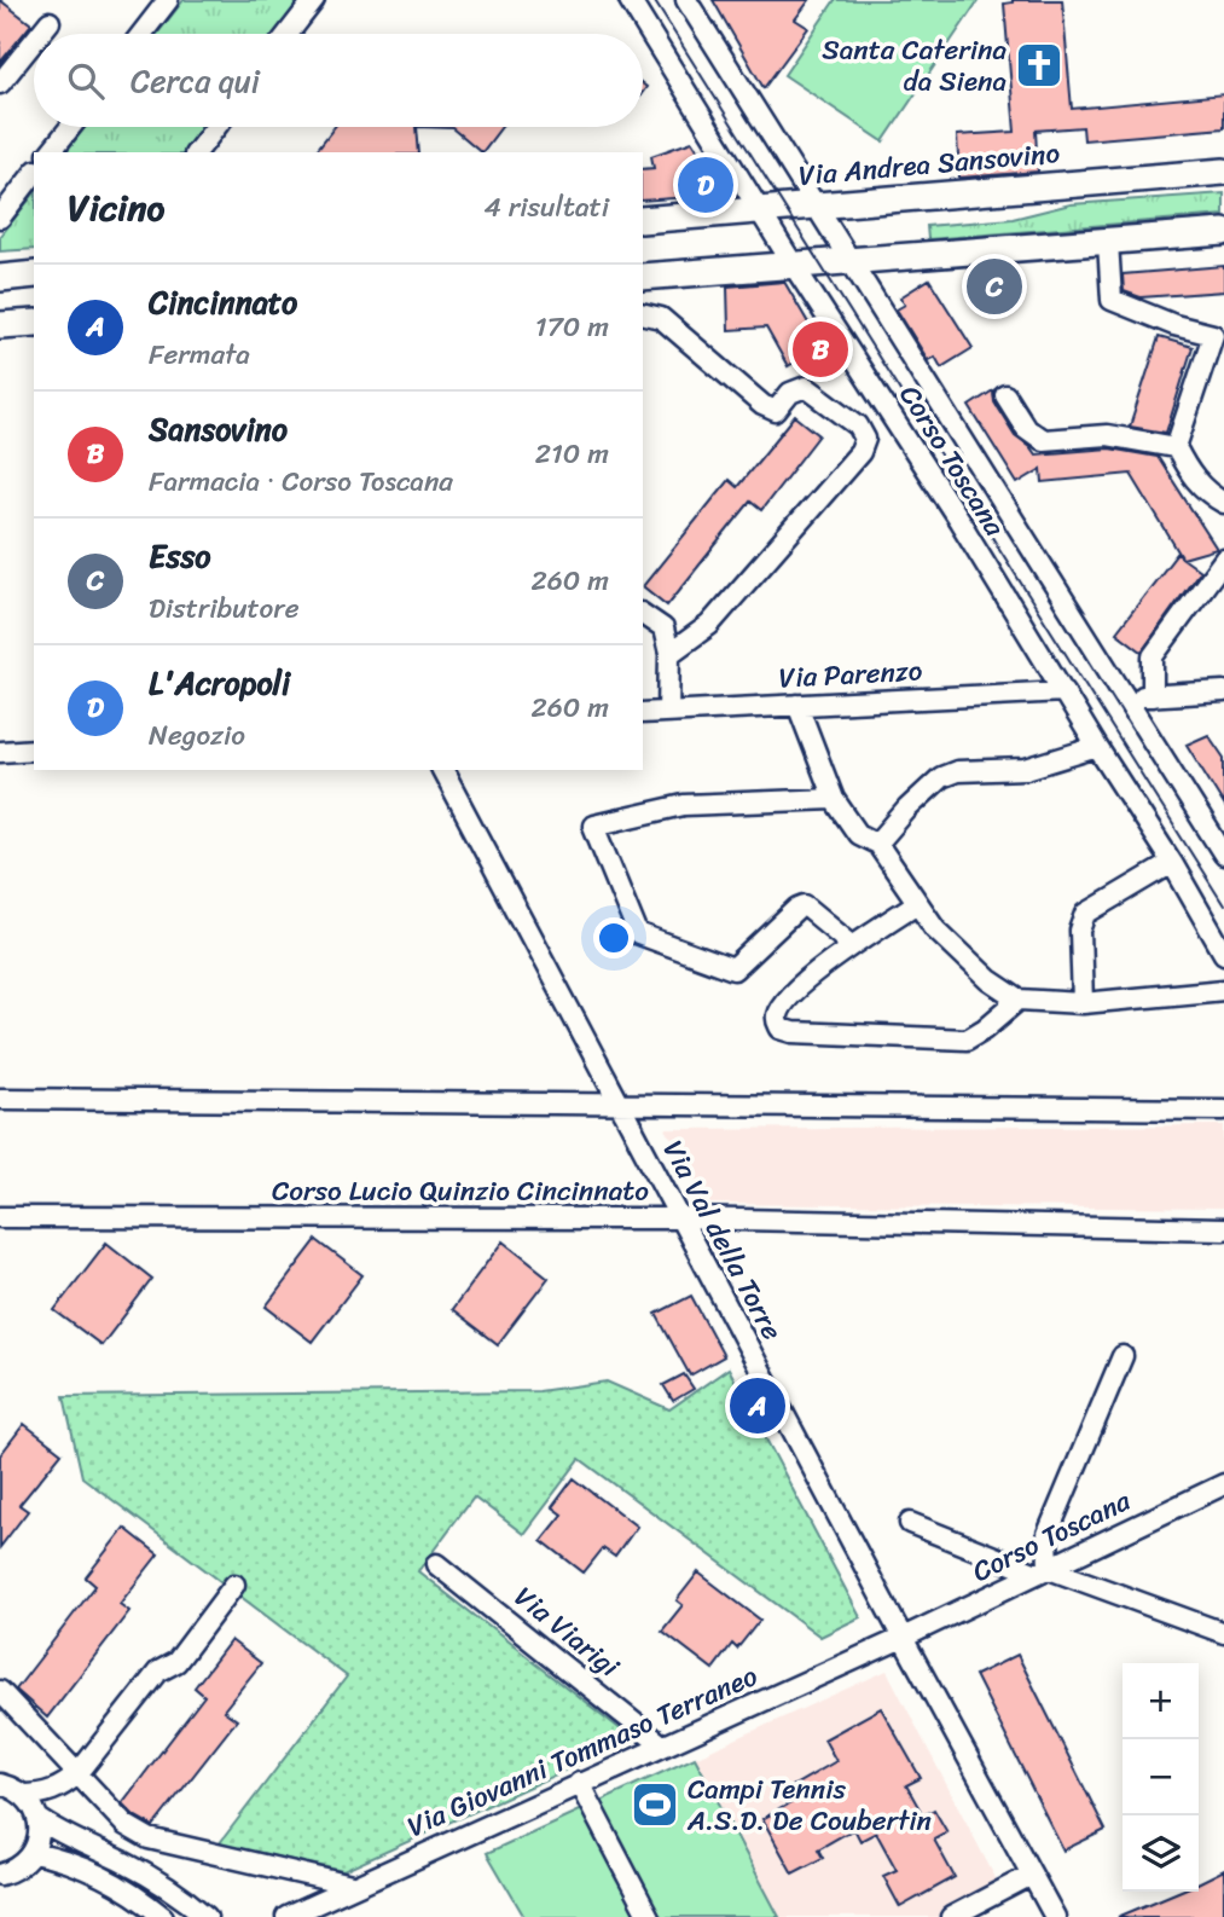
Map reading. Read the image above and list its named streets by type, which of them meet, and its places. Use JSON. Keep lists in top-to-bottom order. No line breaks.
{"streets":{"main road":["Via Andrea Sansovino"],"street":["Corso Toscana","Via Parenzo","Corso Lucio Quinzio Cincinnato","Via Val della Torre","Via Viarigi","Via Giovanni Tommaso Terraneo"]},"crossings":[["Via Andrea Sansovino","Corso Toscana"],["Corso Toscana","Via Parenzo"],["Corso Toscana","Via Val della Torre"],["Corso Toscana","Via Giovanni Tommaso Terraneo"],["Corso Lucio Quinzio Cincinnato","Via Val della Torre"],["Via Val della Torre","Via Giovanni Tommaso Terraneo"],["Via Viarigi","Via Giovanni Tommaso Terraneo"]],"places":{"church":["Santa Caterina da Siena"],"sports":["Campi Tennis A.S.D. De Coubertin"]},"page":{"search":"Cerca qui","pins":["D","C","B","A"],"heading":["Vicino","4 risultati"],"list":[{"mark":"A","name":"Cincinnato","note":"Fermata","value":"170 m"},{"mark":"B","name":"Sansovino","note":"Farmacia · Corso Toscana","value":"210 m"},{"mark":"C","name":"Esso","note":"Distributore","value":"260 m"},{"mark":"D","name":"L'Acropoli","note":"Negozio","value":"260 m"}],"map_buttons":["+","−"]}}
